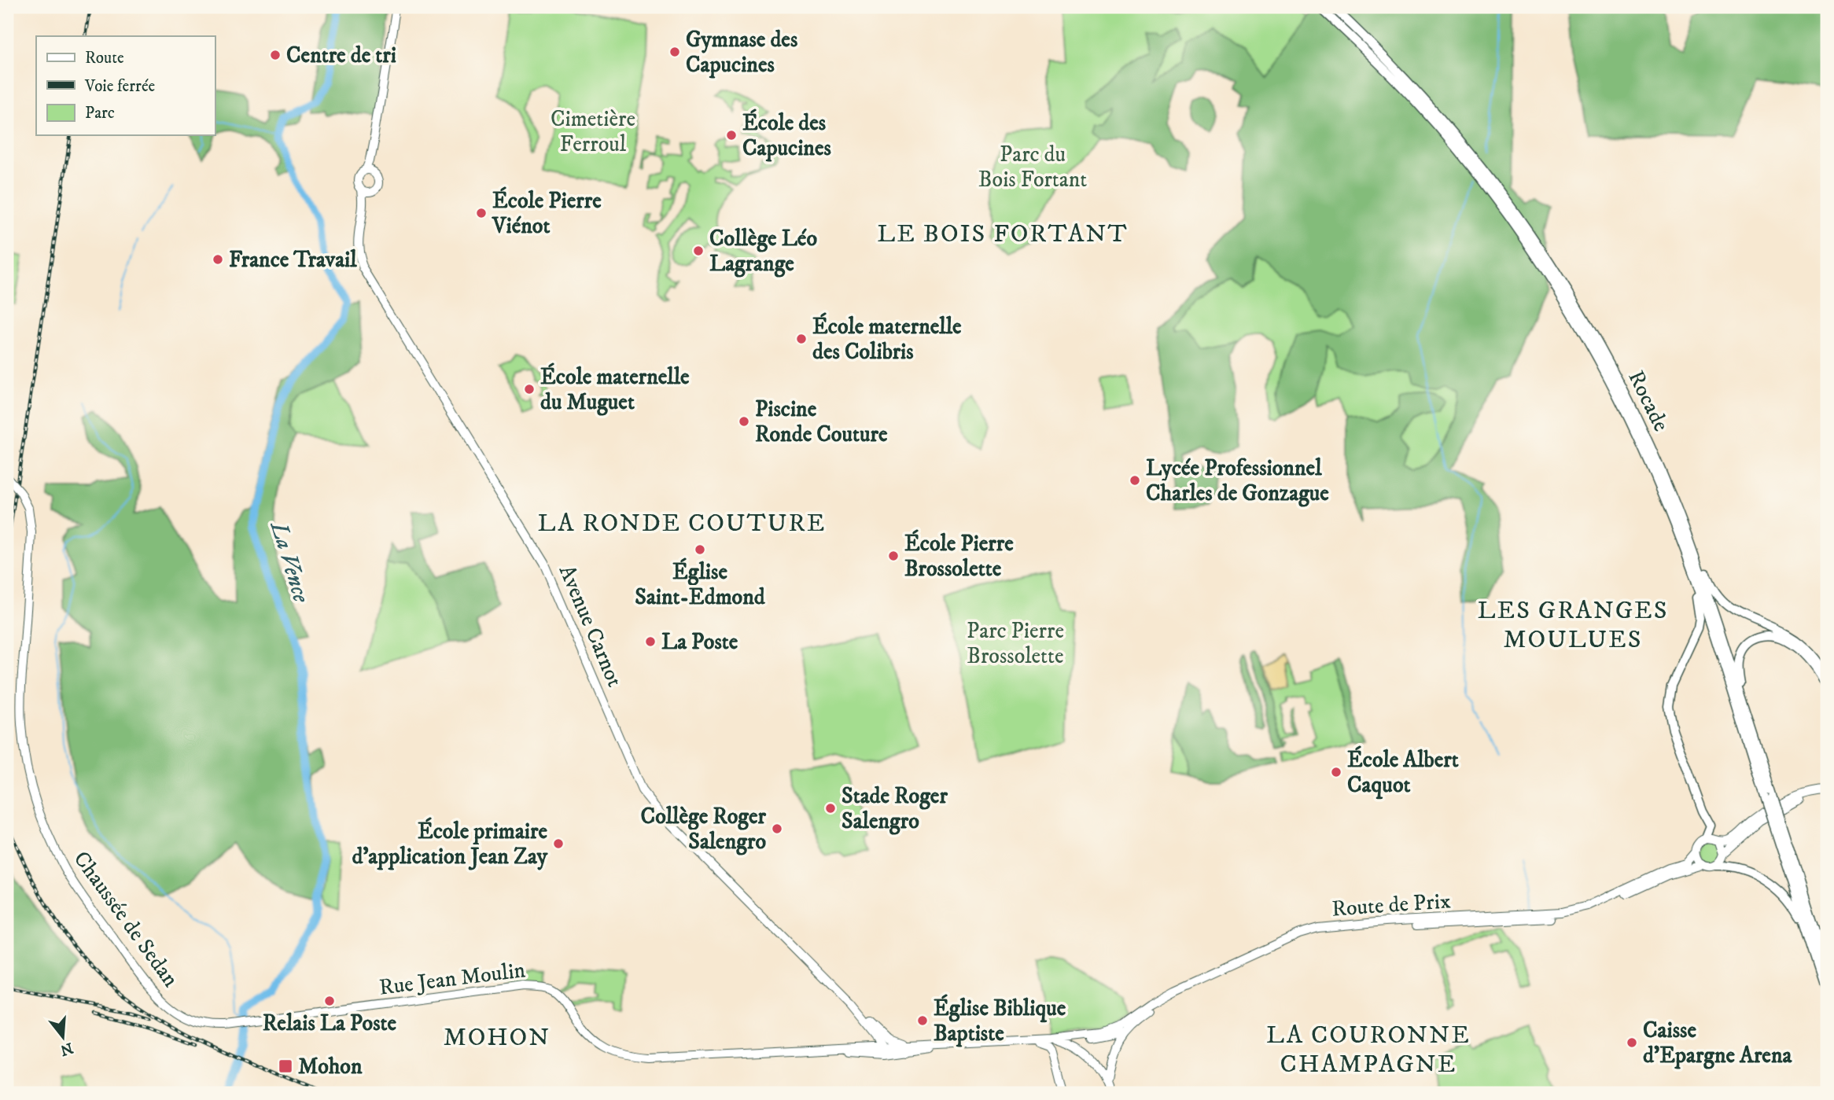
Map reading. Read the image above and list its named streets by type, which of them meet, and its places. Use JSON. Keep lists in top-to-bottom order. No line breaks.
{"streets":{"highway":["Rocade"],"main road":["Avenue Carnot","Route de Prix","Chaussée de Sedan","Rue Jean Moulin"]},"crossings":[["Chaussée de Sedan","Rue Jean Moulin"]],"districts":["LE BOIS FORTANT","LA RONDE COUTURE","LES GRANGES MOULUES","LA COURONNE CHAMPAGNE","MOHON"],"water":["La Vence"],"parks":["Cimetière Ferroul","Parc du Bois Fortant","Parc Pierre Brossolette"],"places":{"other":["Gymnase des Capucines","Centre de tri","École des Capucines","École Pierre Viénot","Collège Léo Lagrange","France Travail","École maternelle des Colibris","École maternelle du Muguet","Piscine Ronde Couture","Lycée Professionnel Charles de Gonzague","Église Saint-Edmond","École Pierre Brossolette","La Poste","École Albert Caquot","Stade Roger Salengro","Collège Roger Salengro","École primaire d'application Jean Zay","Relais La Poste","Église Biblique Baptiste","Caisse d'Epargne Arena"],"transit":["Mohon"]},"legend":["Route","Voie ferrée","Parc"],"north":"bottom"}
